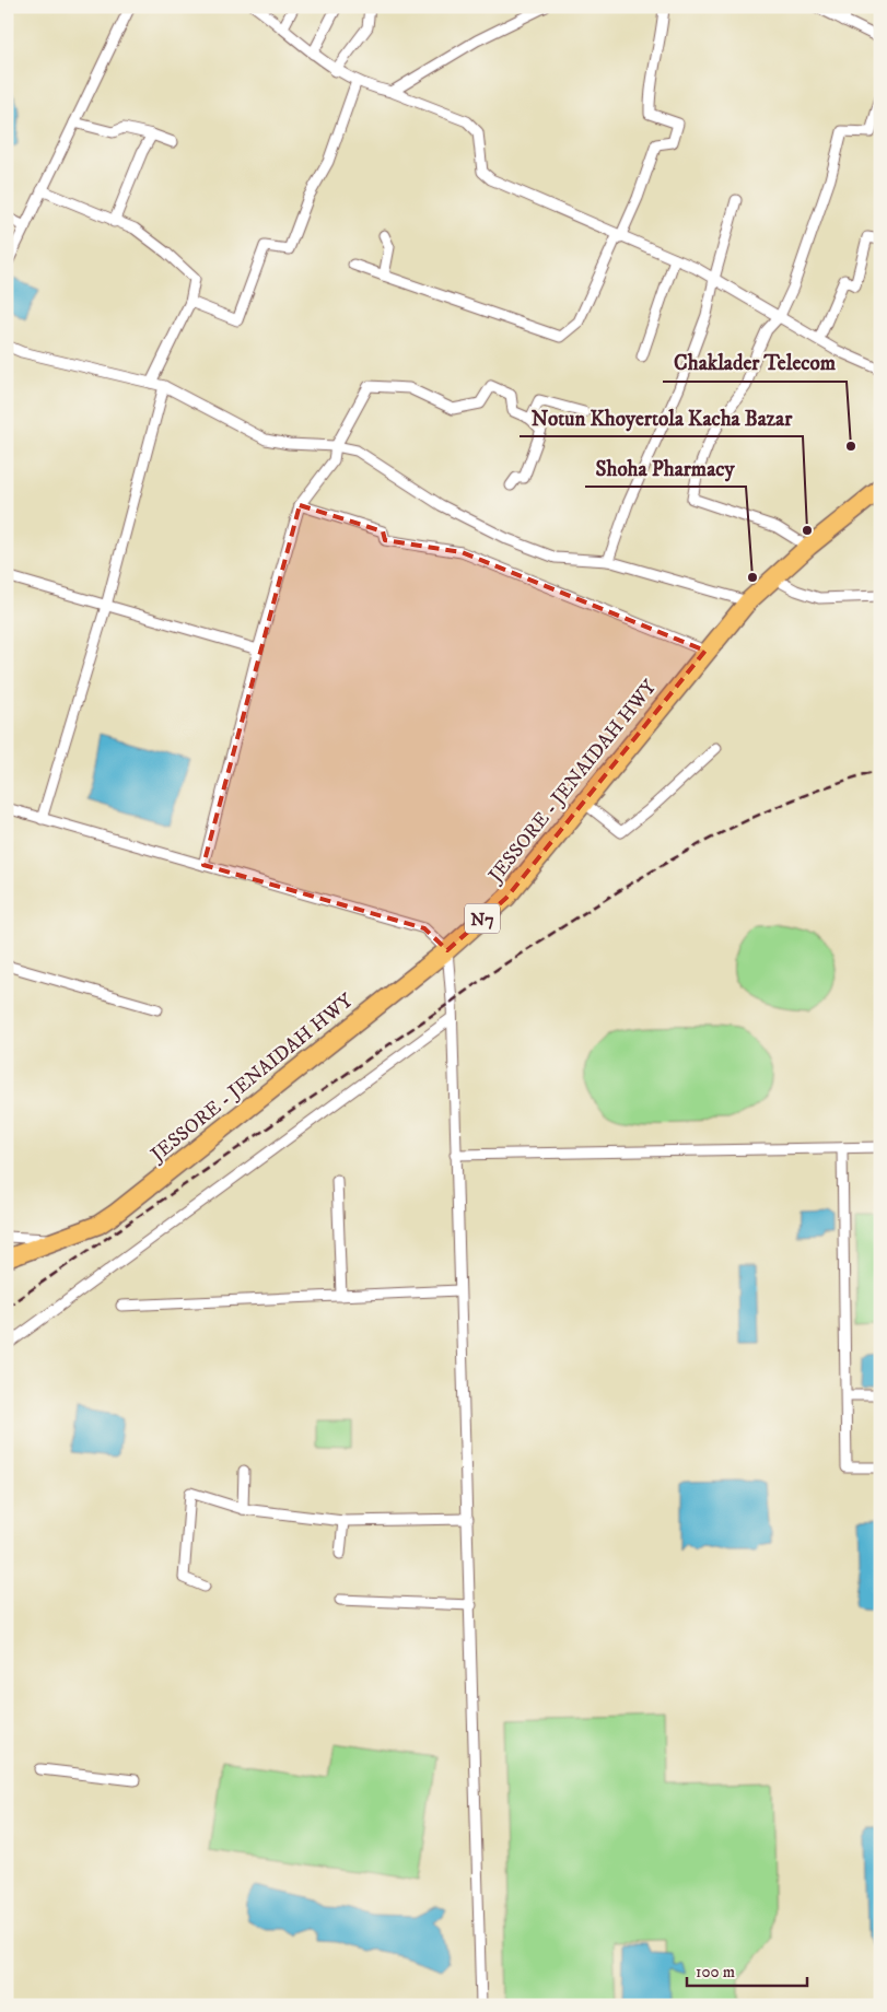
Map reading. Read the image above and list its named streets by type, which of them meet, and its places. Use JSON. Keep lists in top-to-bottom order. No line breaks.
{"streets":{"highway":["JESSORE - JENAIDAH HWY","N7"]},"places":["Chaklader Telecom","Notun Khoyertola Kacha Bazar","Shoha Pharmacy"],"scale_bar":"100 m"}
